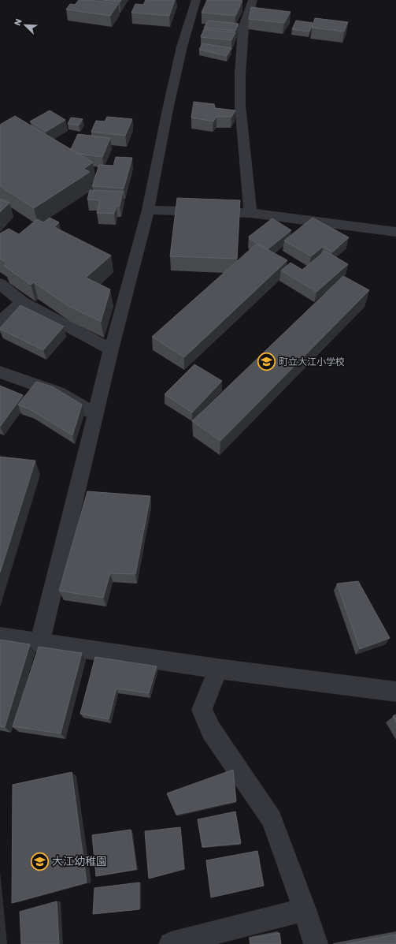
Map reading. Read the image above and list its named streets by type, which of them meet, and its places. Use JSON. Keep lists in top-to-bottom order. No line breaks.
{"places":{"school or university":["町立大江小学校","大江幼稚園"]},"north":"top left"}
